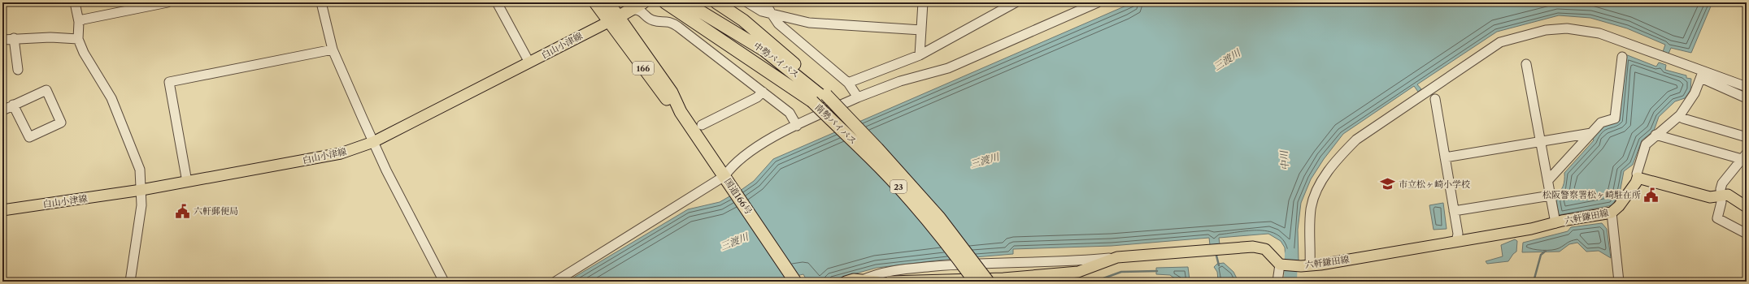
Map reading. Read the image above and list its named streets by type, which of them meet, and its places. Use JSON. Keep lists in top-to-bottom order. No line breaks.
{"streets":{"highway":["中勢バイパス","166","南勢バイパス","23","国道166号"],"main road":["白山小津線","六軒鎌田線"]},"crossings":[["白山小津線","国道166号"],["中勢バイパス","南勢バイパス"],["中勢バイパス","23"],["南勢バイパス","23"]],"water":["三渡川","中川"],"places":{"school or university":["市立松ヶ崎小学校"],"public building":["松阪警察署松ヶ崎駐在所","六軒郵便局"]}}
